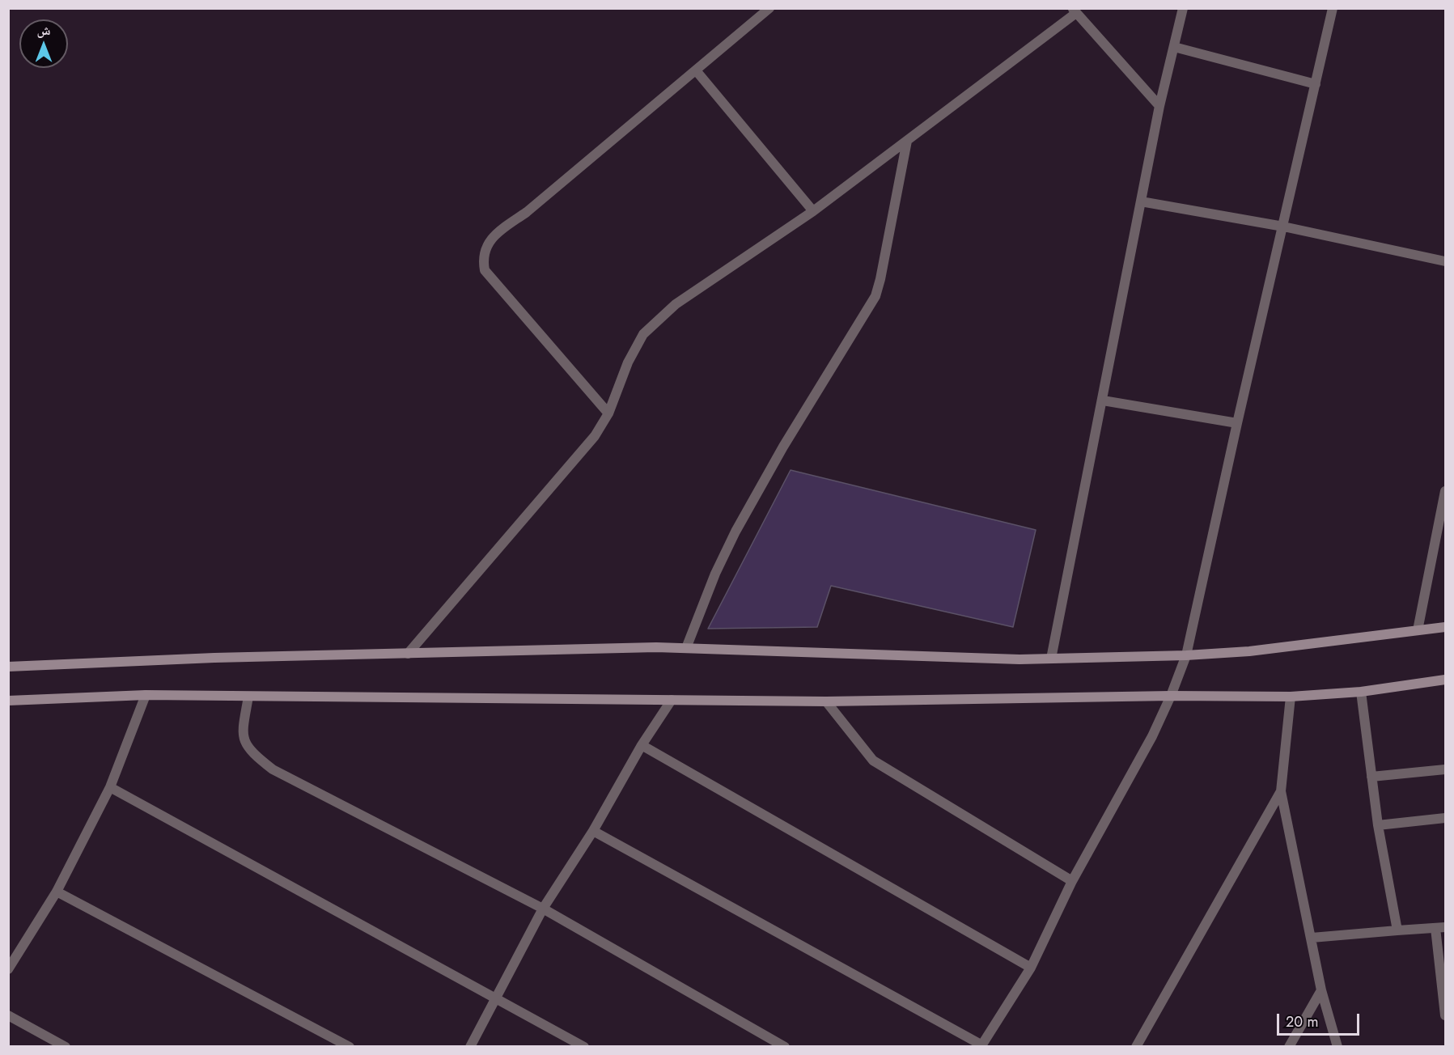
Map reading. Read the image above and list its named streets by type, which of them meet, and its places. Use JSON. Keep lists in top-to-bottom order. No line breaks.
{"scale_bar":"20 m","north":"top"}
